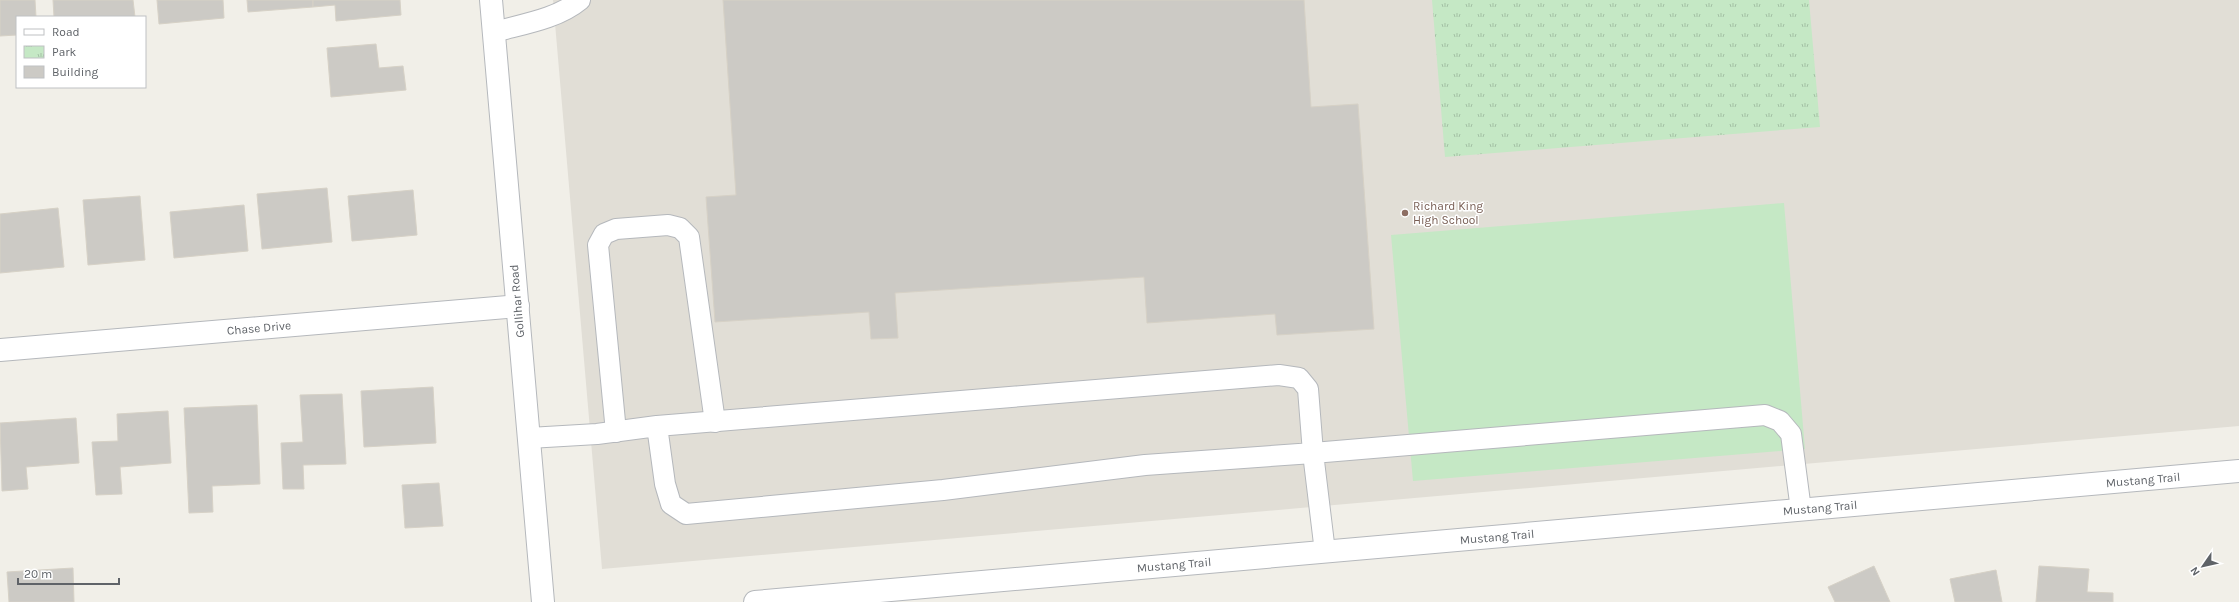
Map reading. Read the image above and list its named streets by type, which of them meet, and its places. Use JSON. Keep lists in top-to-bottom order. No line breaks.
{"streets":{"street":["Gollihar Road","Chase Drive","Mustang Trail"]},"crossings":[["Gollihar Road","Chase Drive"]],"places":["Richard King High School"],"legend":["Road","Park","Building"],"scale_bar":"20 m","north":"bottom left"}
